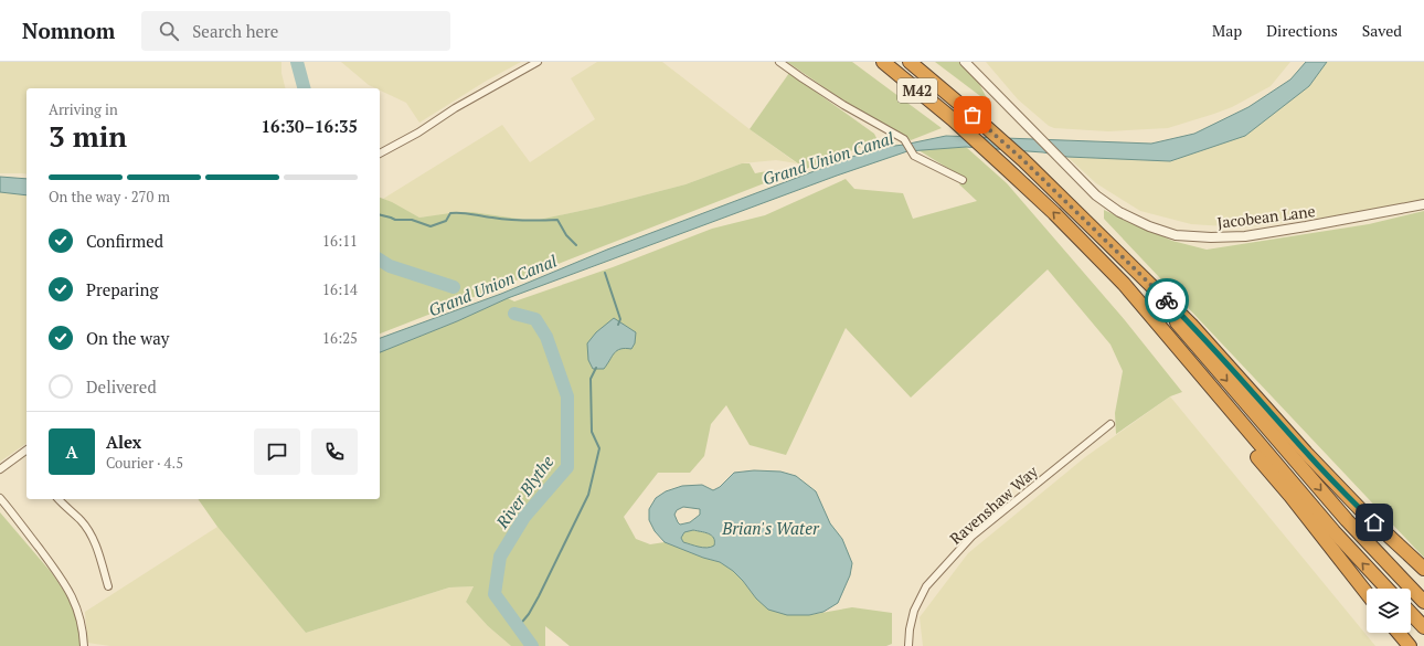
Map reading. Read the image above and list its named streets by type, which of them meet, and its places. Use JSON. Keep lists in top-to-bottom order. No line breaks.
{"streets":{"highway":["M42"],"street":["Jacobean Lane","Ravenshaw Way"]},"water":["Grand Union Canal","River Blythe","Brian's Water"],"page":{"header":"Nomnom","search":"Search here","nav":["Map","Directions","Saved"],"heading":["3 min","Arriving in","16:30–16:35"],"panel":["Alex","Courier · 4.5"],"bar":"On the way · 270 m","list":[["Confirmed","16:11"],["Preparing","16:14"],["On the way","16:25"],"Delivered"],"round":"A"}}
